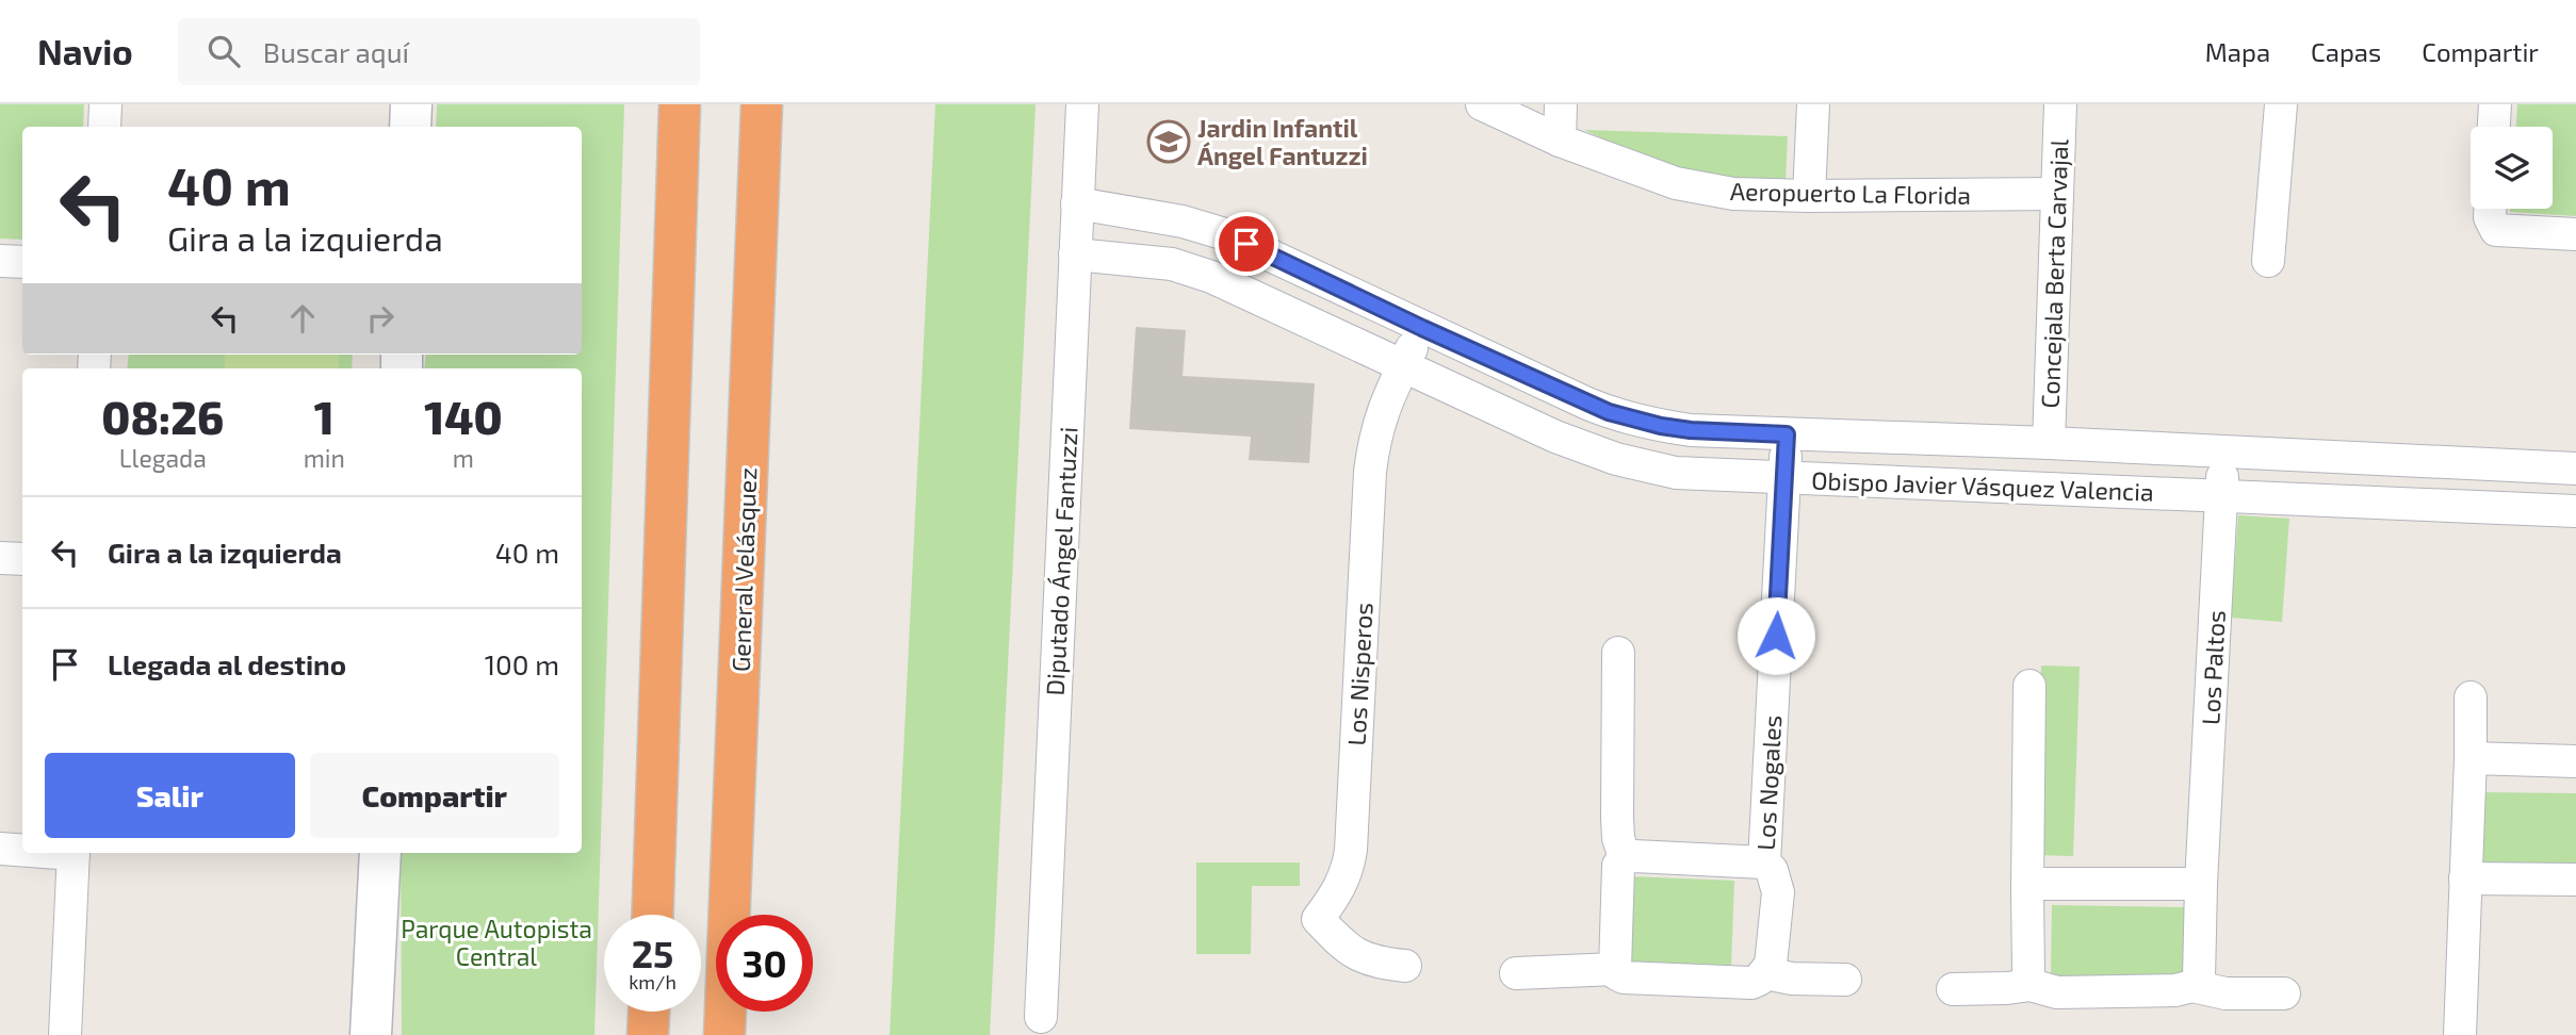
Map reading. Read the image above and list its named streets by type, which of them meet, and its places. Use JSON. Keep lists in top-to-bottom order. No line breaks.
{"streets":{"highway":["General Velásquez"],"street":["Aeropuerto La Florida","Concejala Berta Carvajal","Obispo Javier Vásquez Valencia","Diputado Ángel Fantuzzi","Los Paltos","Los Nisperos","Los Nogales"]},"crossings":[["Aeropuerto La Florida","Concejala Berta Carvajal"],["Concejala Berta Carvajal","Obispo Javier Vásquez Valencia"],["Obispo Javier Vásquez Valencia","Diputado Ángel Fantuzzi"],["Obispo Javier Vásquez Valencia","Los Paltos"],["Obispo Javier Vásquez Valencia","Los Nisperos"],["Obispo Javier Vásquez Valencia","Los Nogales"]],"parks":["Parque Autopista Central"],"places":{"school or university":["Jardin Infantil Ángel Fantuzzi"]},"page":{"header":"Navio","search":"Buscar aquí","nav":["Mapa","Capas","Compartir"],"turn":["40 m","Gira a la izquierda"],"eta":["08:26","Llegada","1","min","140","m"],"list":[{"name":"Gira a la izquierda","value":"40 m"},{"name":"Llegada al destino","value":"100 m"}],"buttons":["Salir","Compartir"],"speed":"25 km/h","limit":"30"}}
